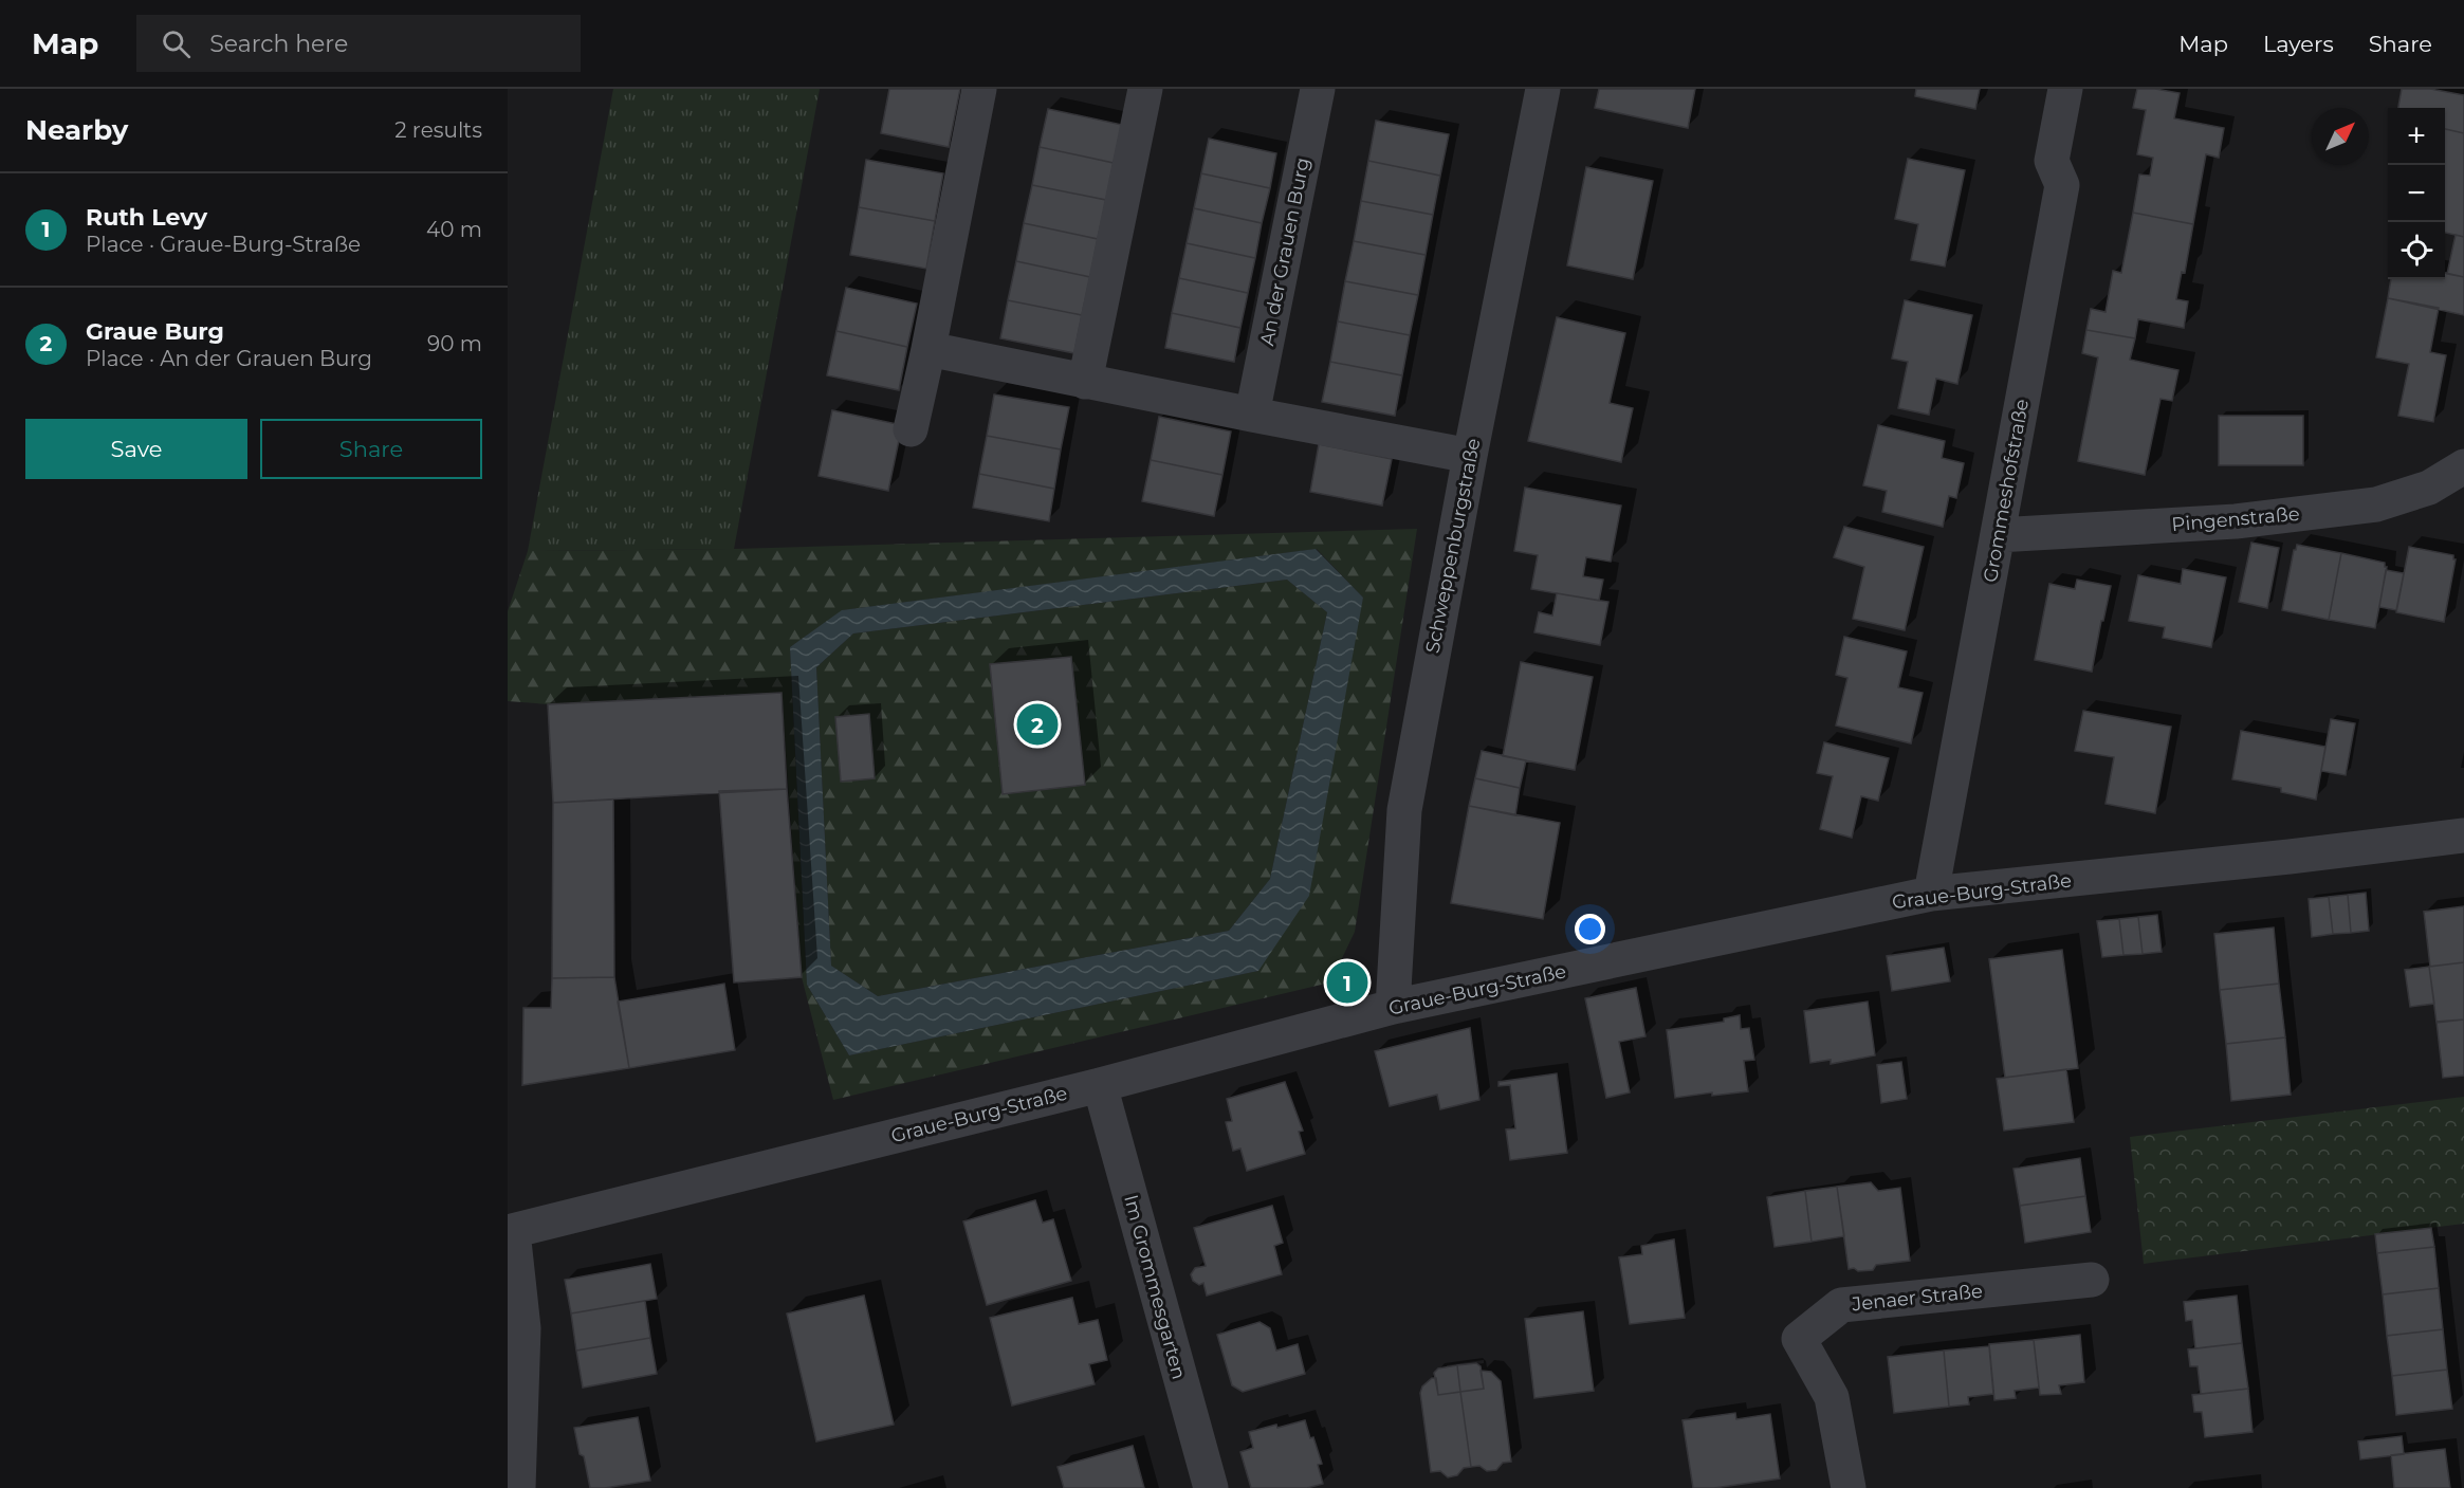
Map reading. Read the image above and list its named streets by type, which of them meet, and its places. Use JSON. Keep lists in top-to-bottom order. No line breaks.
{"streets":{"street":["An der Grauen Burg","Grommeshofstraße","Pingenstraße","Schweppenburgstraße","Graue-Burg-Straße","Im Grommesgarten","Jenaer Straße"]},"crossings":[["Grommeshofstraße","Pingenstraße"],["Grommeshofstraße","Graue-Burg-Straße"],["Schweppenburgstraße","Graue-Burg-Straße"],["Graue-Burg-Straße","Im Grommesgarten"]],"north":"top right","page":{"header":"Map","search":"Search here","nav":["Map","Layers","Share"],"heading":["Nearby","2 results"],"map_buttons":["+","−"],"list":[{"mark":"1","name":"Ruth Levy","note":"Place · Graue-Burg-Straße","value":"40 m"},{"mark":"2","name":"Graue Burg","note":"Place · An der Grauen Burg","value":"90 m"}],"buttons":["Save","Share"],"pins":["2","1"]}}
